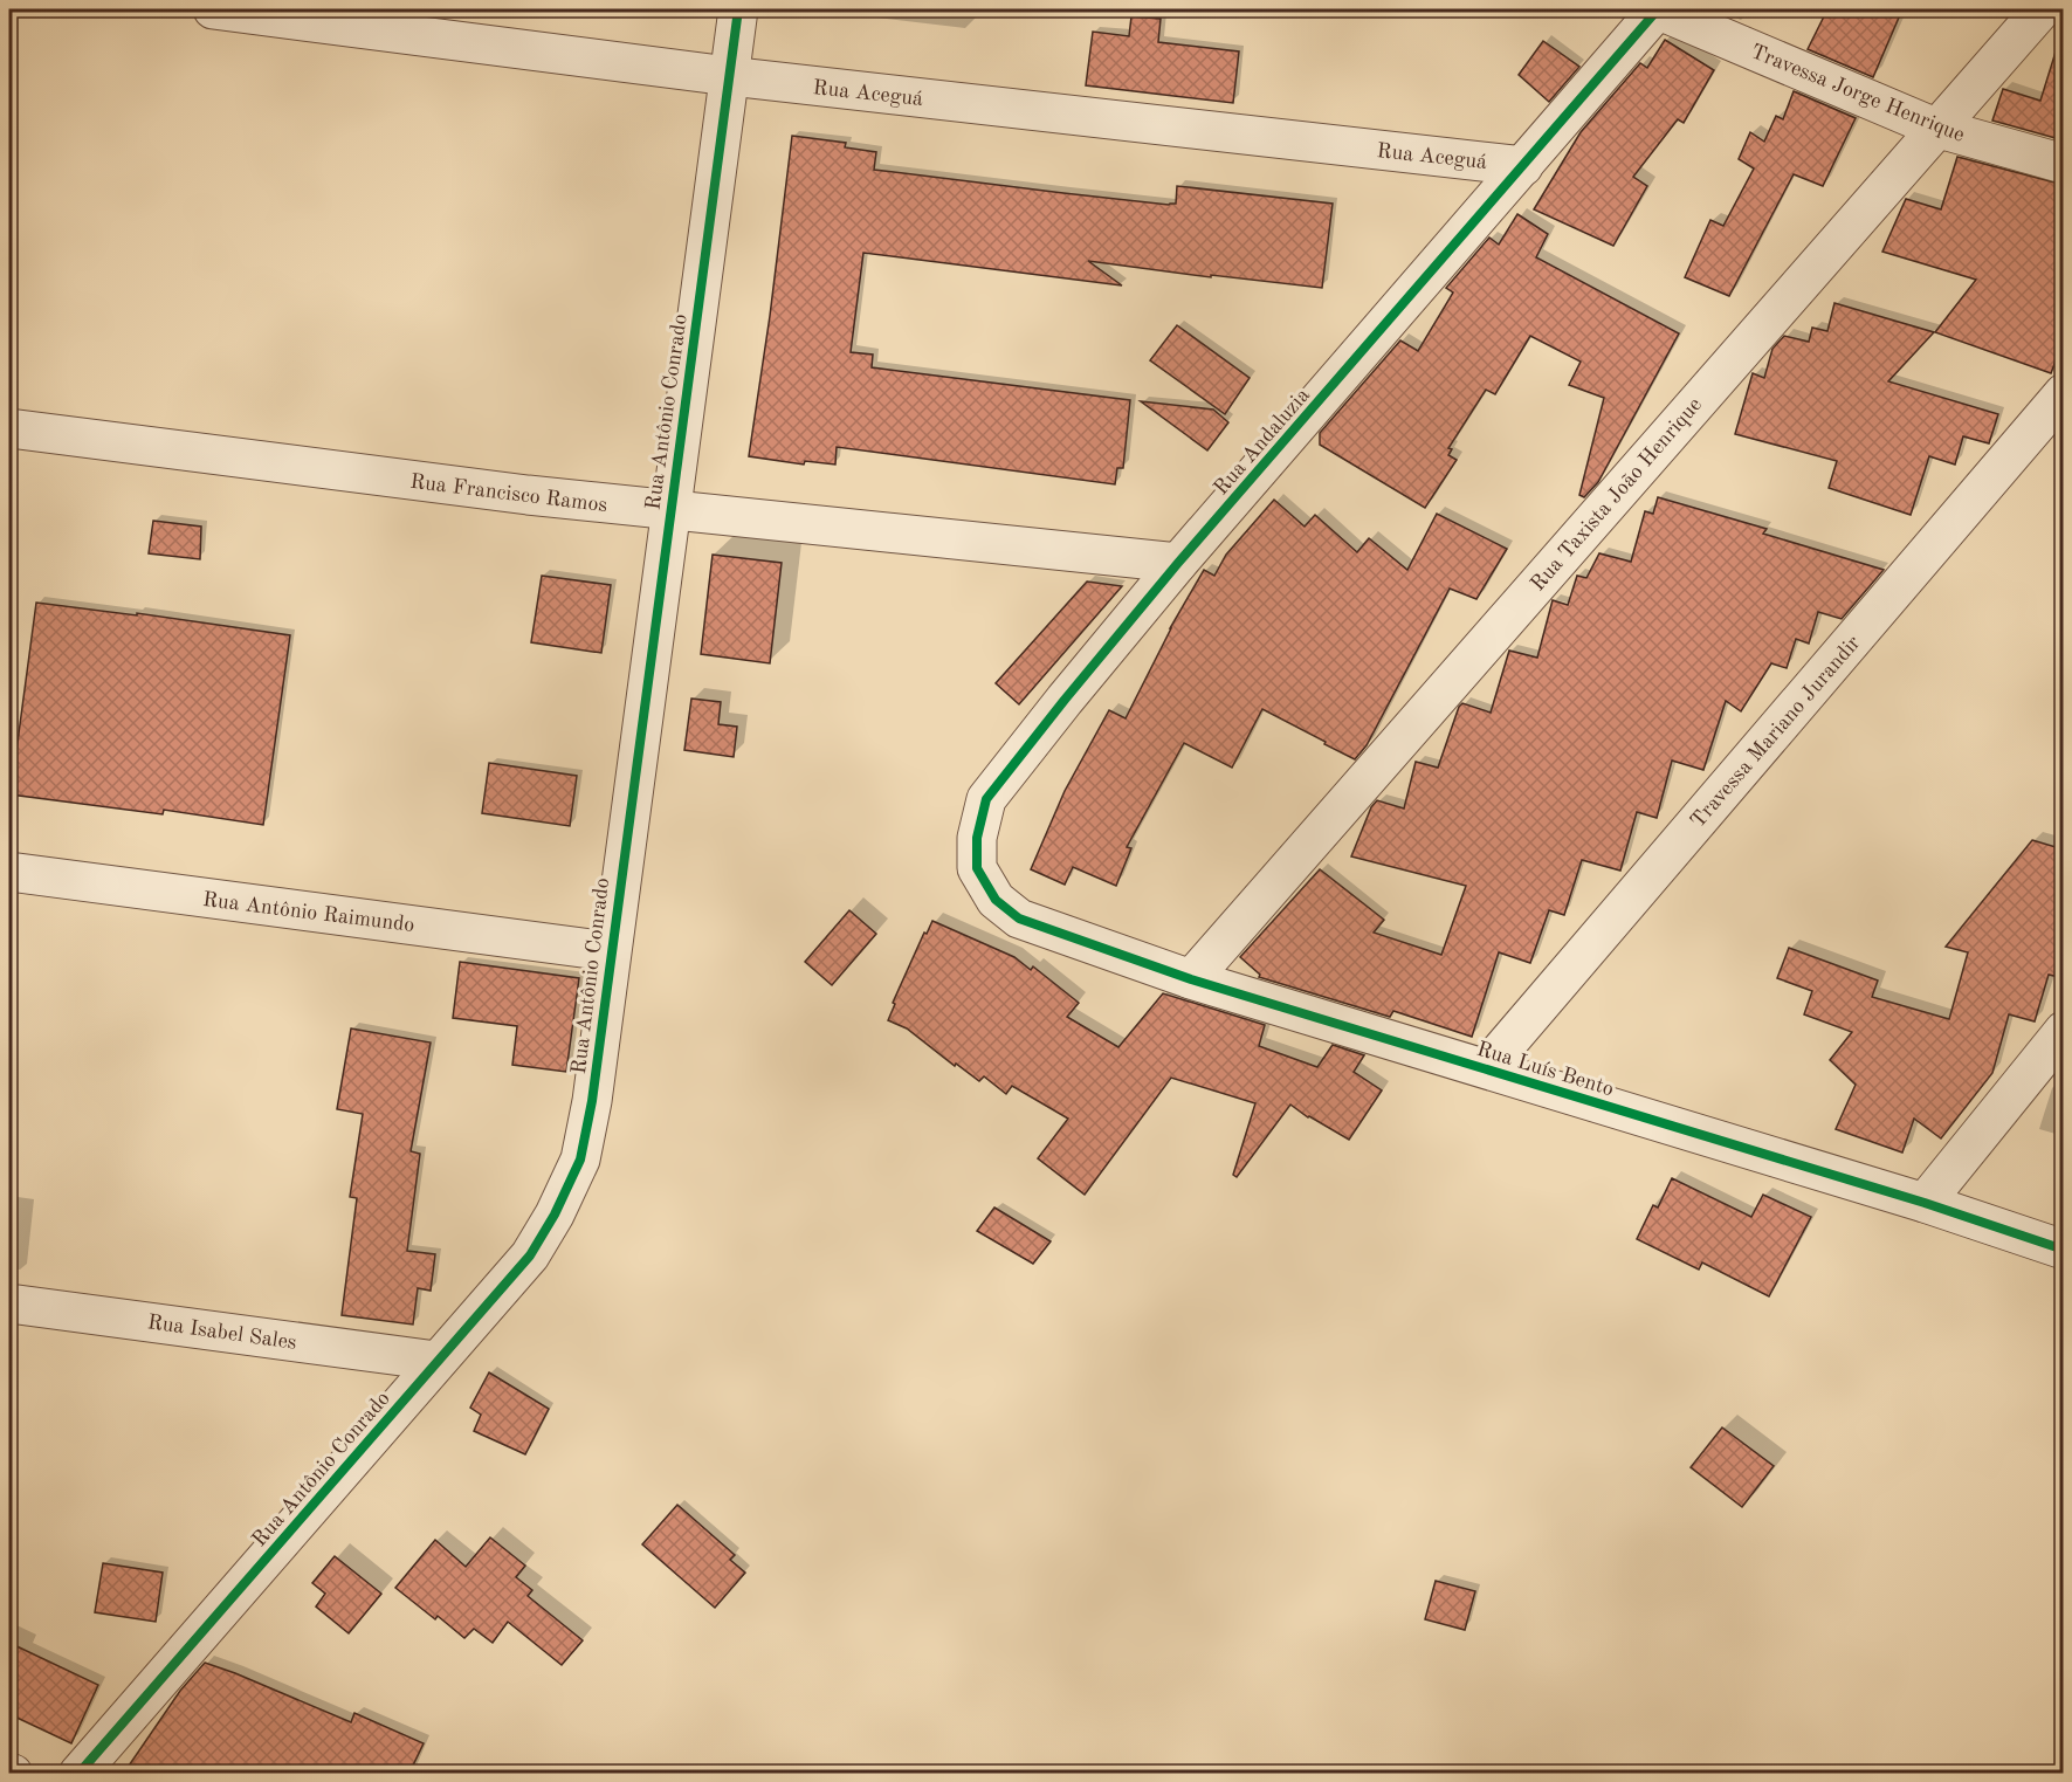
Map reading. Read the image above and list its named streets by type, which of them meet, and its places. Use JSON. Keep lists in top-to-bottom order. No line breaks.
{"streets":{"street":["Rua Aceguá","Travessa Jorge Henrique","Rua Antônio Conrado","Rua Andaluzia","Rua Francisco Ramos","Rua Taxista João Henrique","Travessa Mariano Jurandir","Rua Antônio Raimundo","Rua Luís Bento","Rua Isabel Sales"]},"crossings":[["Rua Aceguá","Rua Antônio Conrado"],["Rua Aceguá","Rua Andaluzia"],["Travessa Jorge Henrique","Rua Andaluzia"],["Travessa Jorge Henrique","Rua Taxista João Henrique"],["Rua Antônio Conrado","Rua Francisco Ramos"],["Rua Antônio Conrado","Rua Antônio Raimundo"],["Rua Antônio Conrado","Rua Isabel Sales"],["Rua Andaluzia","Rua Francisco Ramos"],["Rua Andaluzia","Rua Luís Bento"],["Rua Taxista João Henrique","Rua Luís Bento"],["Travessa Mariano Jurandir","Rua Luís Bento"]]}
